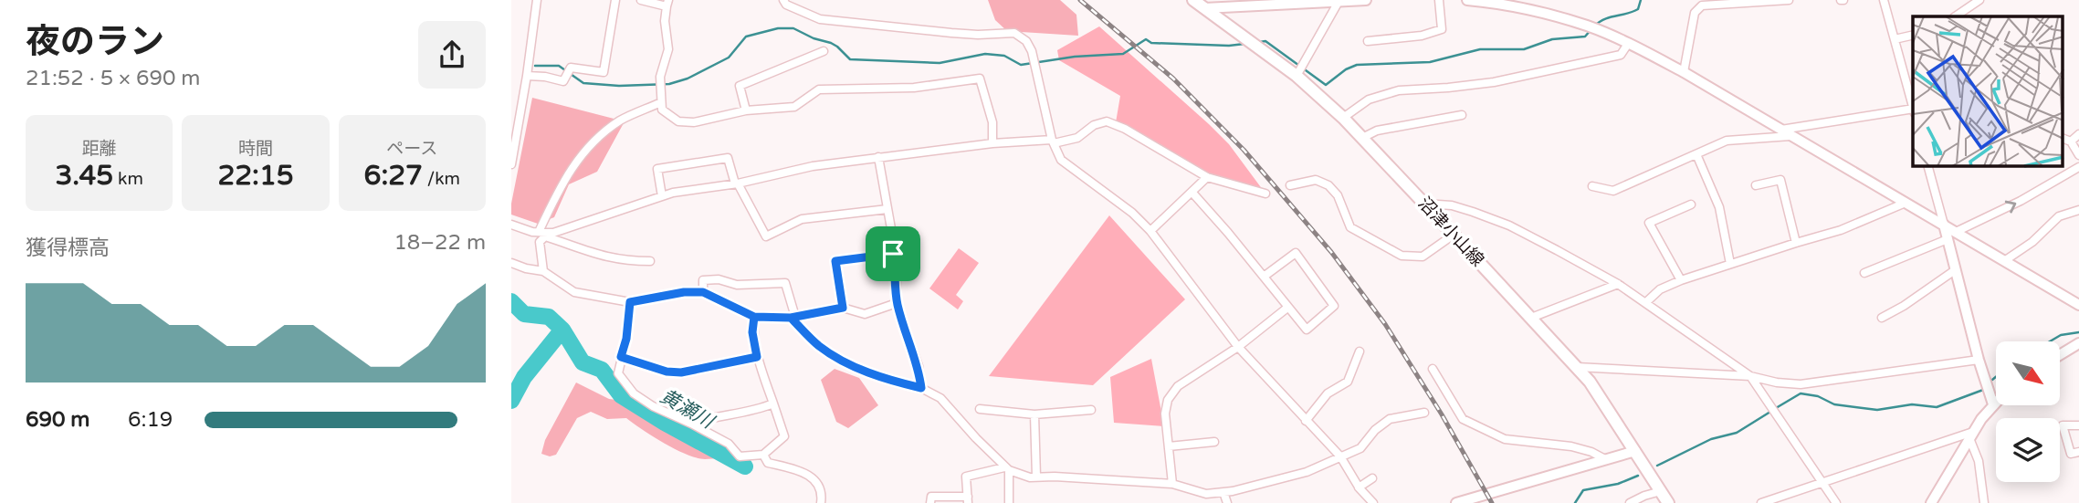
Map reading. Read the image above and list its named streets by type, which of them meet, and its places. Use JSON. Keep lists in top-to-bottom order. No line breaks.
{"streets":{"main road":["沼津小山線"]},"water":["黄瀬川"],"north":"bottom right","page":{"heading":["夜のラン","21:52 · 5 × 690 m"],"stats":[["距離","3.45 km"],["時間","22:15"],["ペース","6:27 /km"]],"chart":["獲得標高","18–22 m"],"list":[{"name":"690 m","note":"6:19"}]}}
